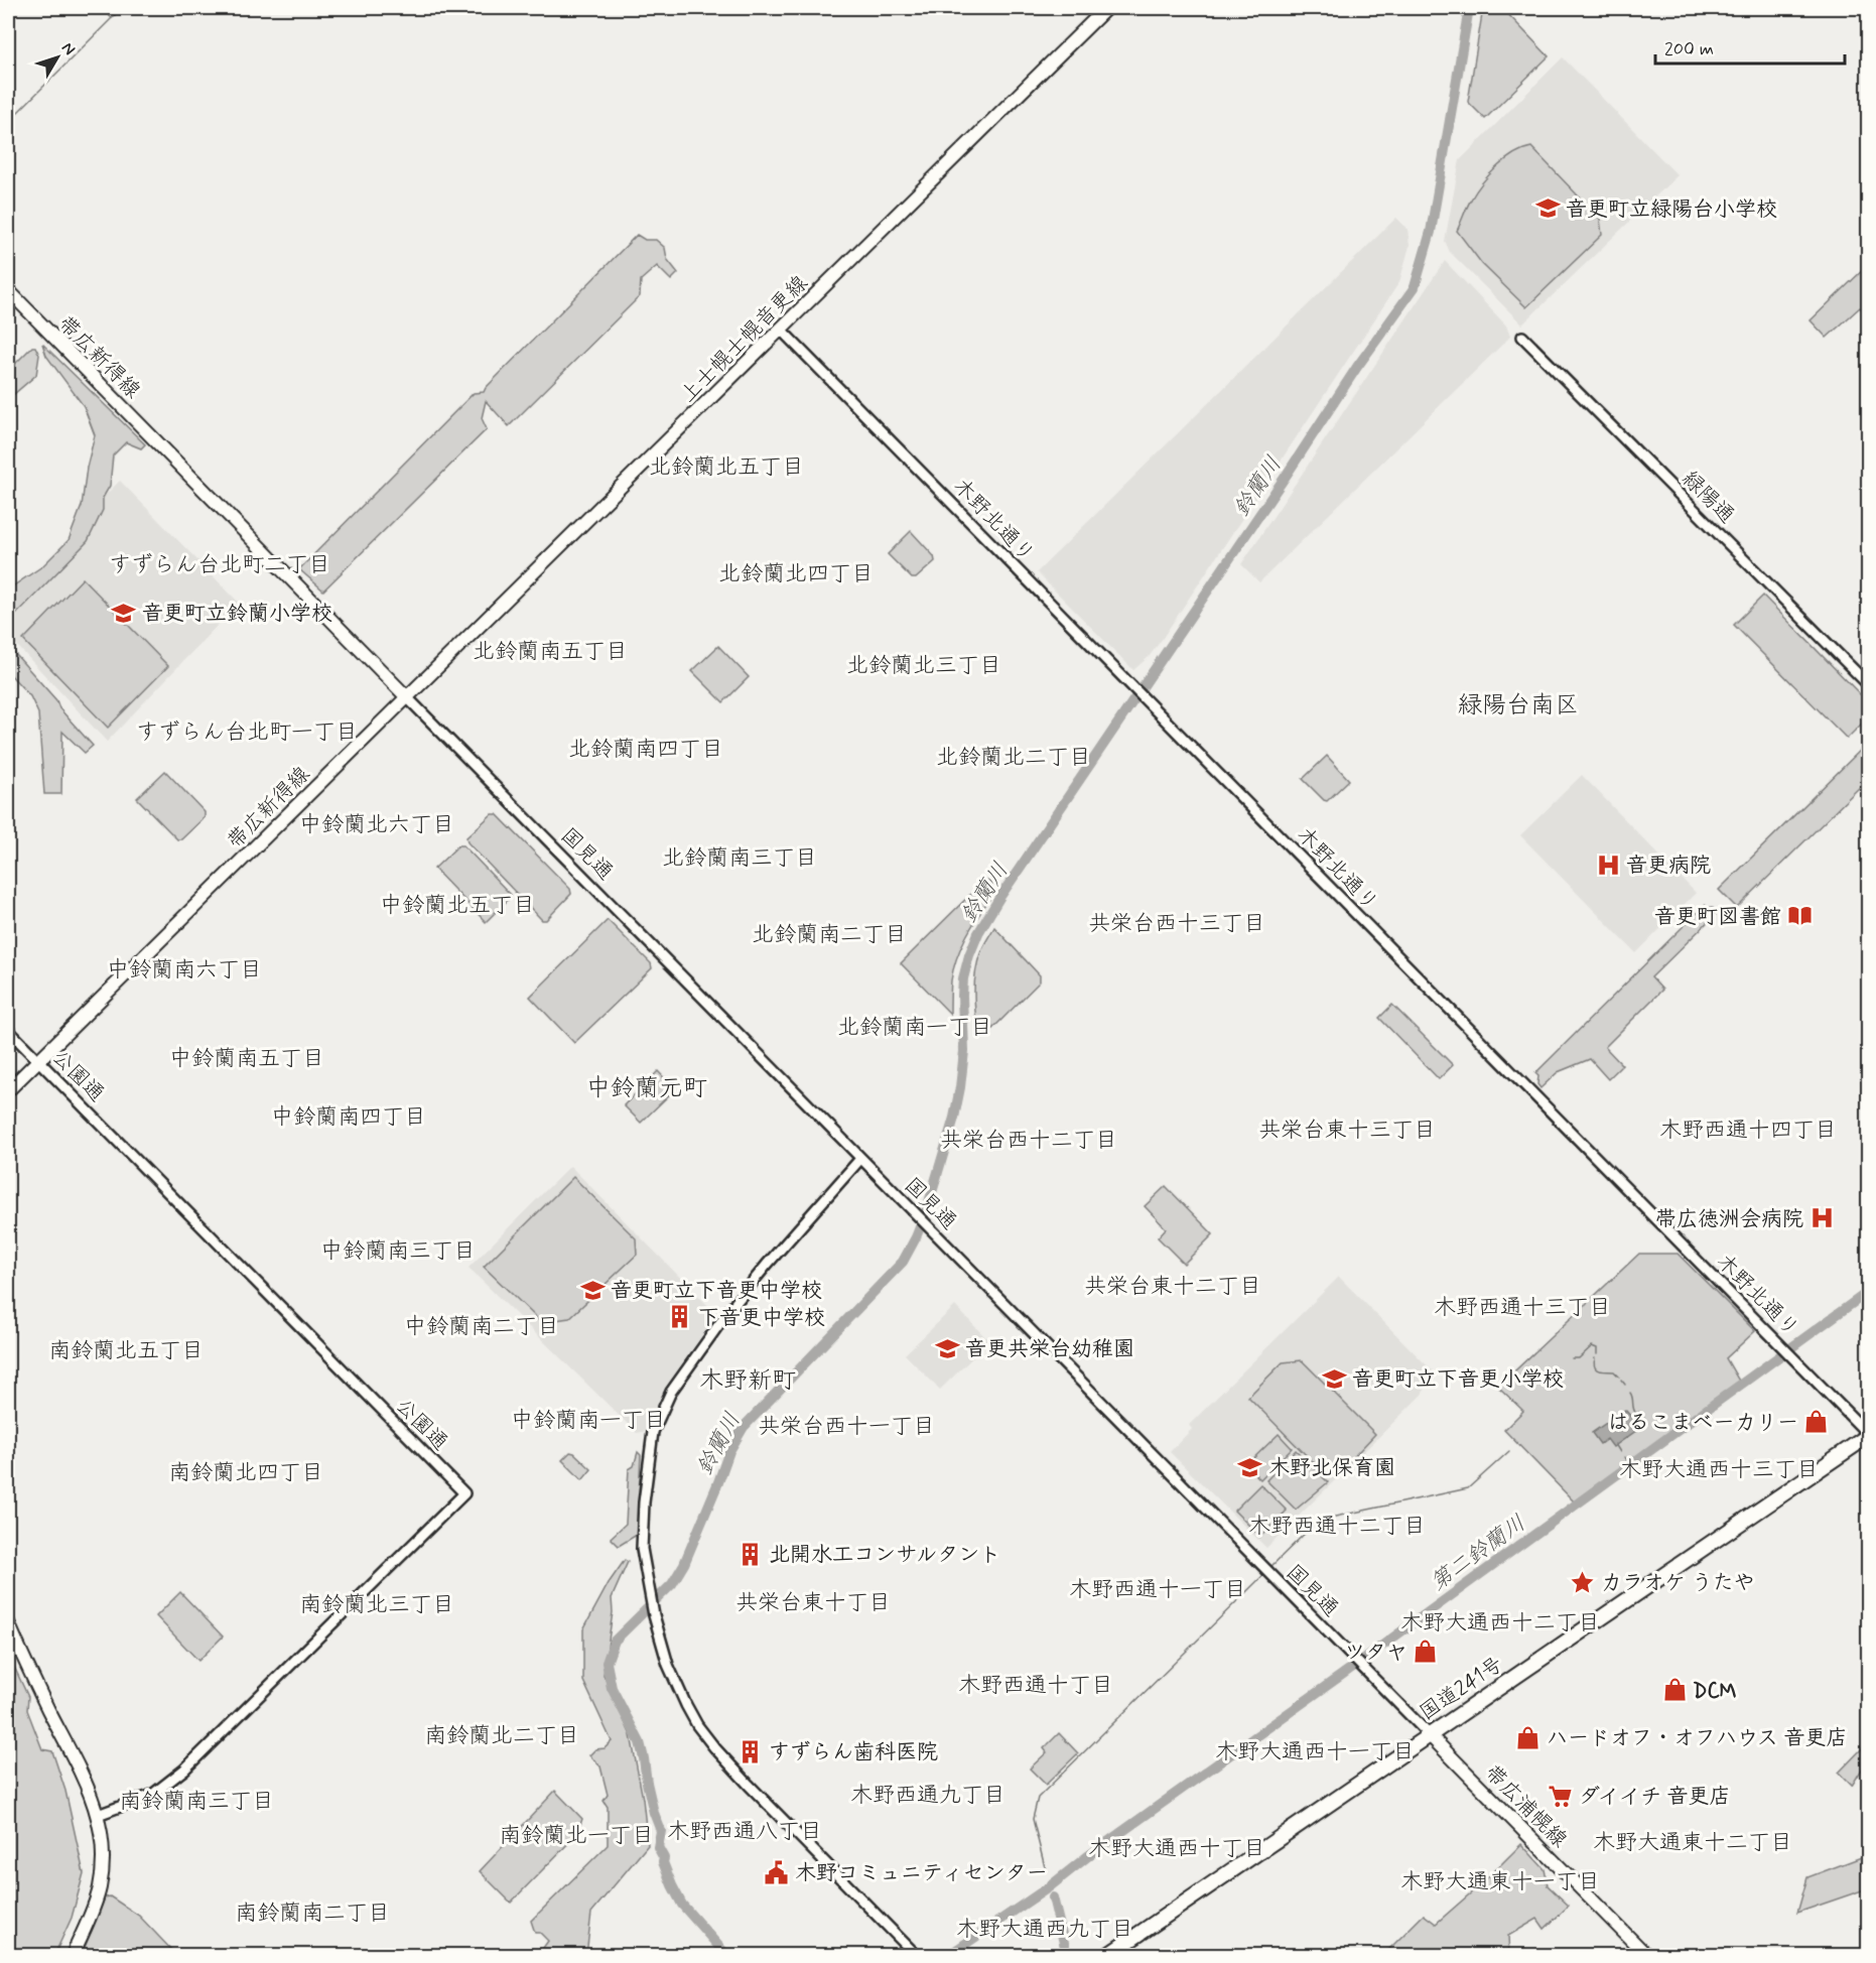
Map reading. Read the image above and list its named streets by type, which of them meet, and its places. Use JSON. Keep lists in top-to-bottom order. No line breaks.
{"streets":{"highway":["国道241号"],"main road":["上士幌士幌音更線","帯広新得線","帯広浦幌線"],"street":["緑陽通","木野北通り","国見通","公園通"]},"crossings":[["上士幌士幌音更線","帯広新得線"],["上士幌士幌音更線","木野北通り"],["上士幌士幌音更線","国見通"],["帯広新得線","国見通"],["帯広新得線","公園通"],["木野北通り","国道241号"],["国見通","国道241号"],["国見通","帯広浦幌線"],["国道241号","帯広浦幌線"]],"districts":["北鈴蘭北五丁目","すずらん台北町二丁目","北鈴蘭北四丁目","北鈴蘭南五丁目","北鈴蘭北三丁目","緑陽台南区","すずらん台北町一丁目","北鈴蘭南四丁目","北鈴蘭北二丁目","中鈴蘭北六丁目","北鈴蘭南三丁目","中鈴蘭北五丁目","共栄台西十三丁目","北鈴蘭南二丁目","中鈴蘭南六丁目","北鈴蘭南一丁目","中鈴蘭南五丁目","中鈴蘭元町","中鈴蘭南四丁目","共栄台東十三丁目","木野西通十四丁目","共栄台西十二丁目","中鈴蘭南三丁目","共栄台東十二丁目","木野西通十三丁目","中鈴蘭南二丁目","南鈴蘭北五丁目","木野新町","中鈴蘭南一丁目","共栄台西十一丁目","木野大通西十三丁目","南鈴蘭北四丁目","木野西通十二丁目","木野西通十一丁目","共栄台東十丁目","南鈴蘭北三丁目","木野大通西十二丁目","木野西通十丁目","南鈴蘭北二丁目","木野大通西十一丁目","木野西通九丁目","南鈴蘭南三丁目","木野西通八丁目","南鈴蘭北一丁目","木野大通東十二丁目","木野大通西十丁目","木野大通東十一丁目","南鈴蘭南二丁目","木野大通西九丁目"],"water":["鈴蘭川","第二鈴蘭川"],"places":{"school or university":["音更町立緑陽台小学校","音更町立鈴蘭小学校","音更町立下音更中学校","音更共栄台幼稚園","音更町立下音更小学校","木野北保育園"],"hospital":["音更病院","帯広徳洲会病院"],"library":["音更町図書館"],"building":["下音更中学校","北開水工コンサルタント","すずらん歯科医院"],"shop":["はるこまベーカリー","ツタヤ","DCM","ハードオフ・オフハウス 音更店"],"place":["カラオケ うたや"],"supermarket":["ダイイチ 音更店"],"public building":["木野コミュニティセンター"]},"scale_bar":"200 m","north":"top right"}
